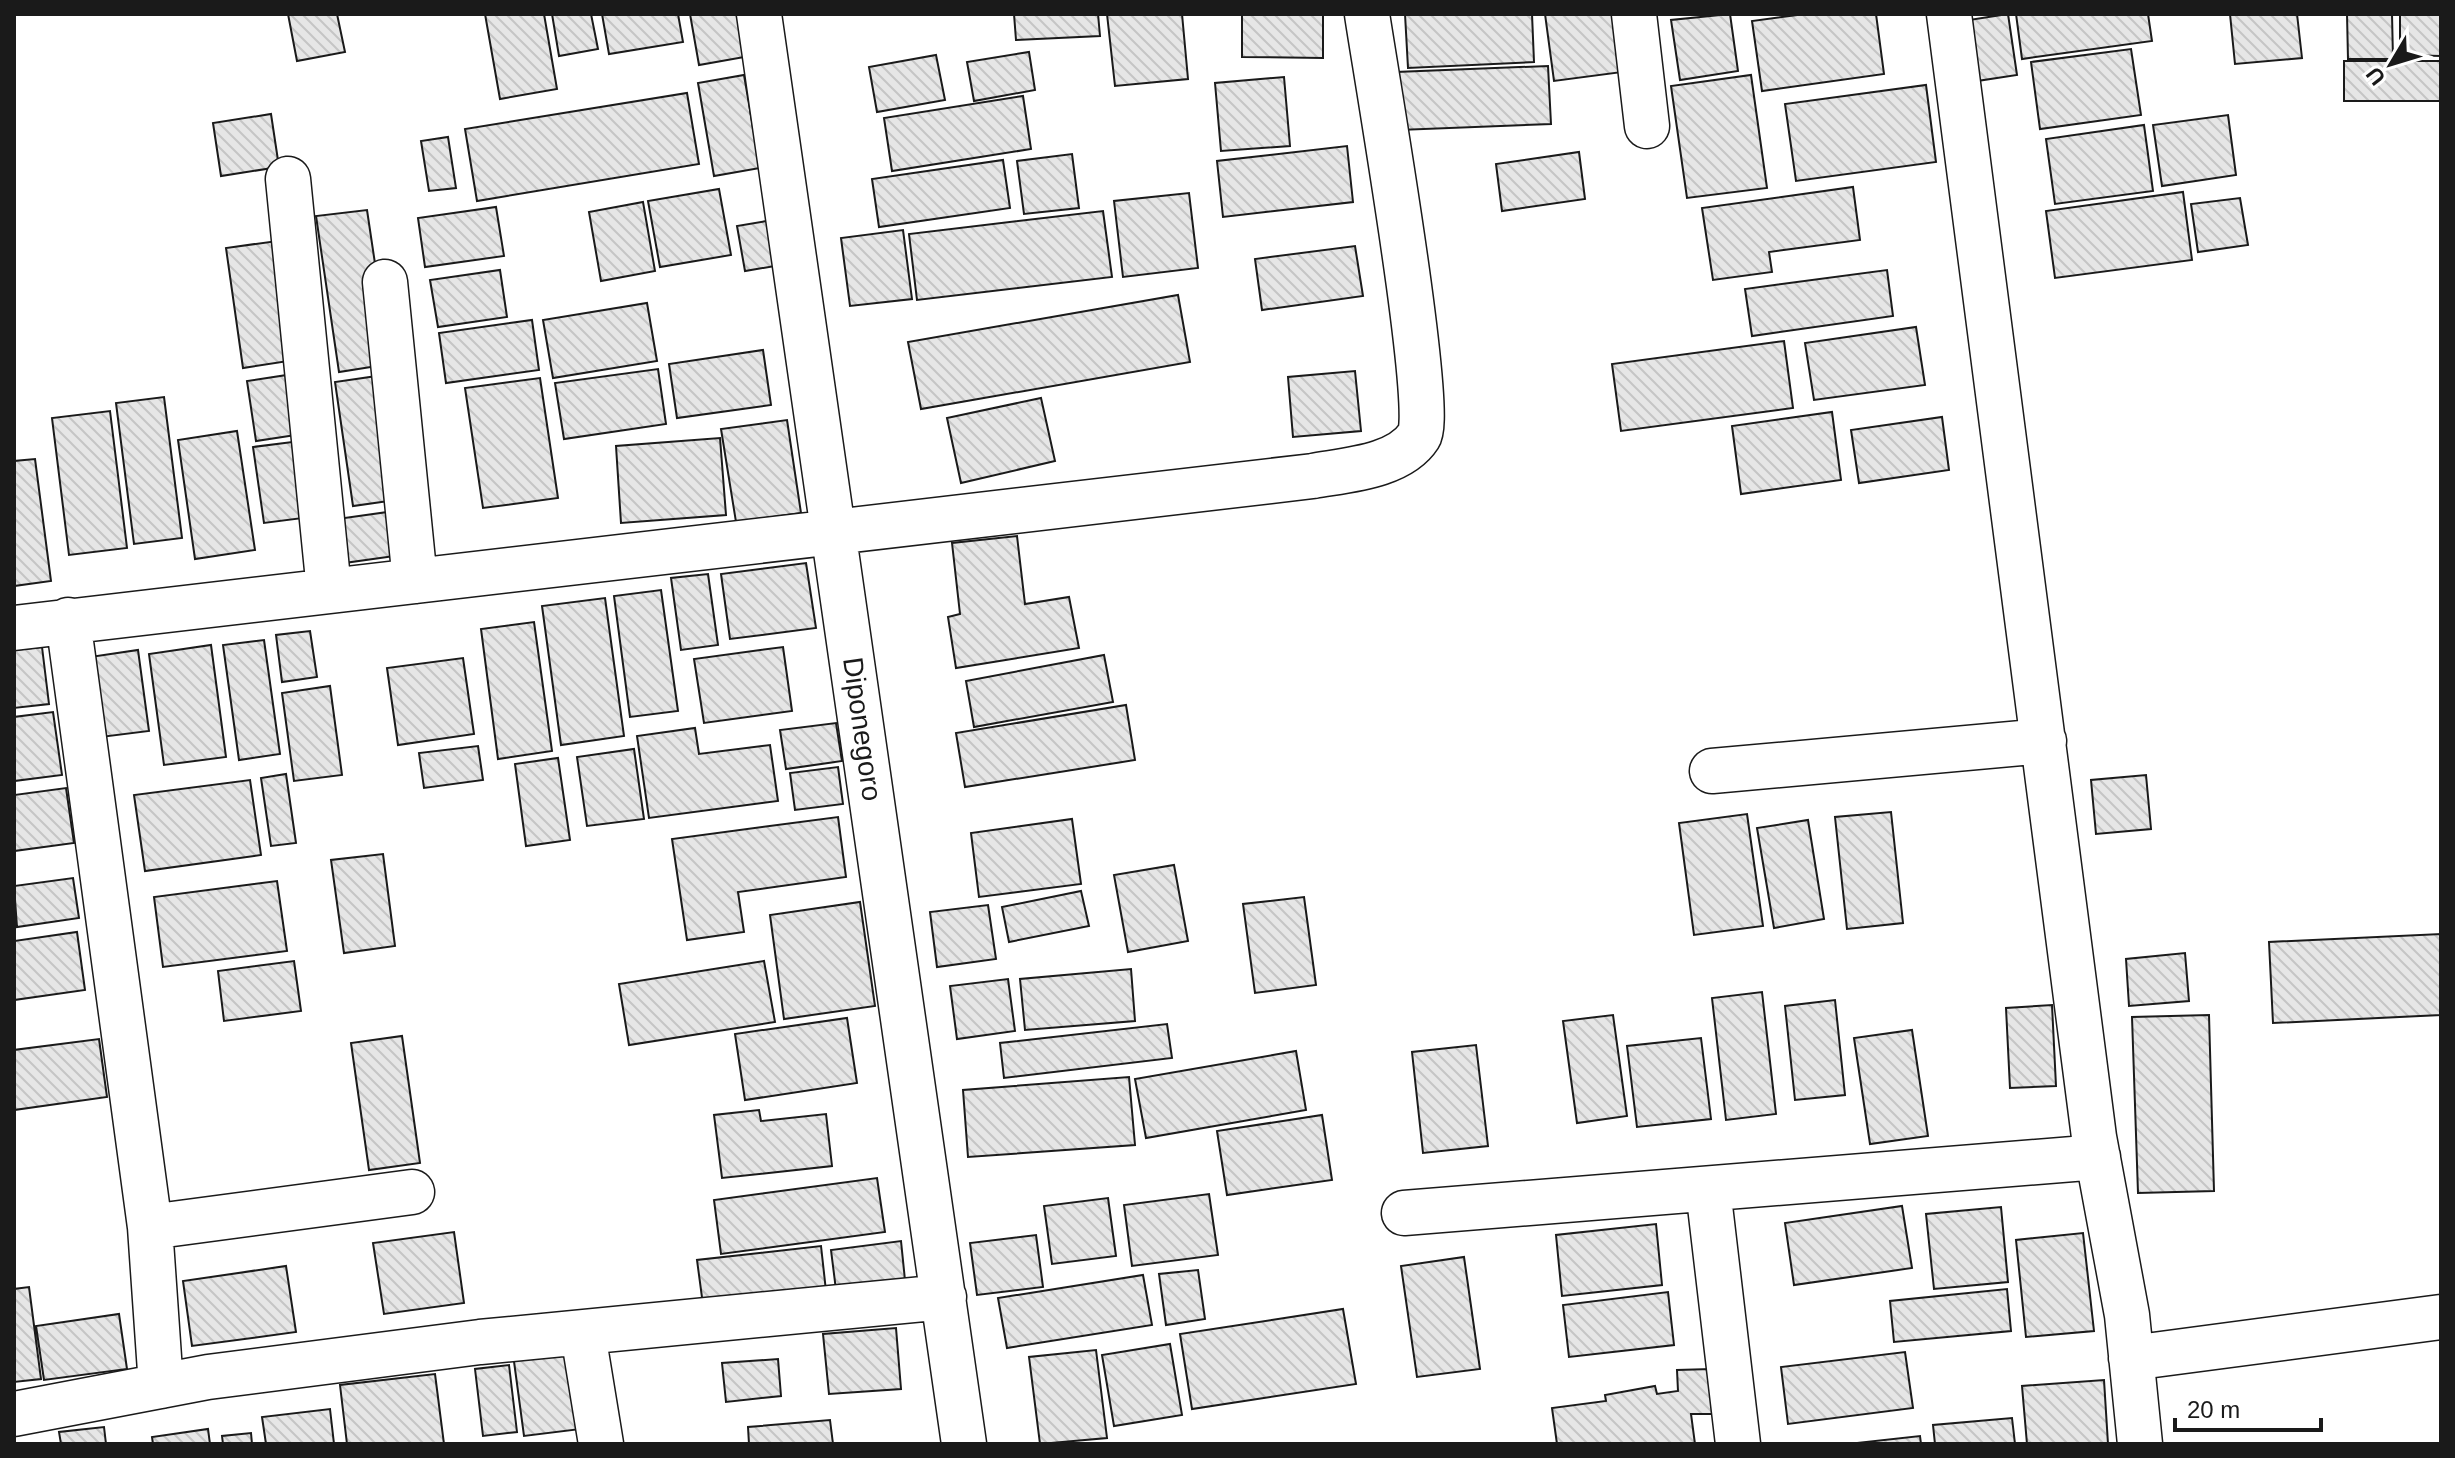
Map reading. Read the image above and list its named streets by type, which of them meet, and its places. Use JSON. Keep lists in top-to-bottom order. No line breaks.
{"streets":{"street":["Diponegoro"]},"scale_bar":"20 m","north":"bottom left"}
